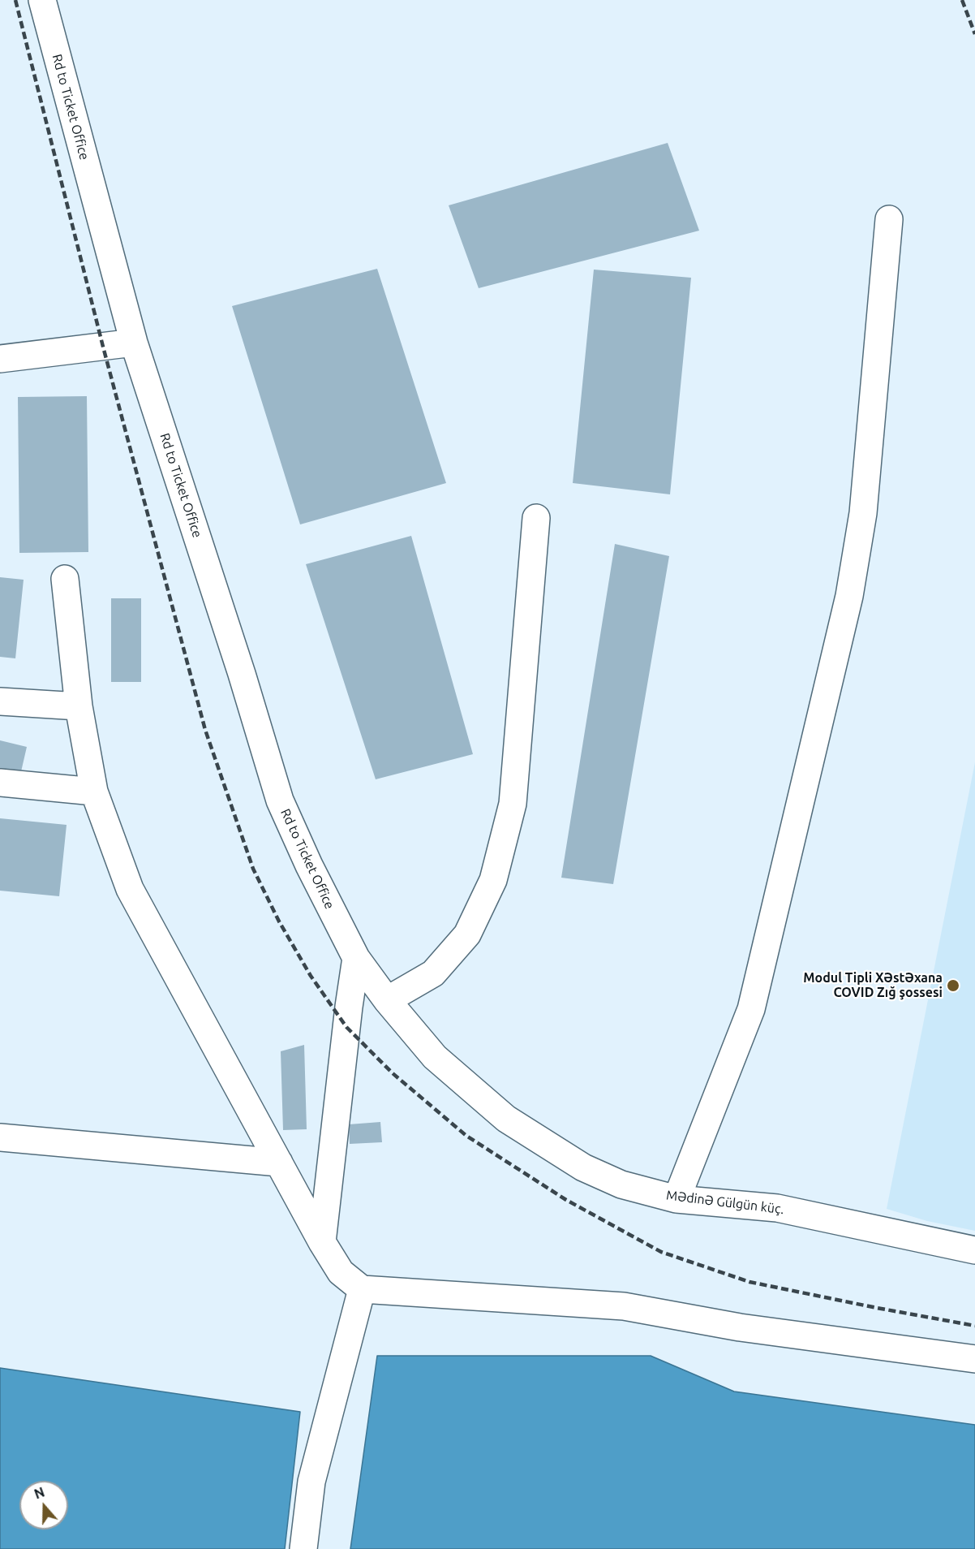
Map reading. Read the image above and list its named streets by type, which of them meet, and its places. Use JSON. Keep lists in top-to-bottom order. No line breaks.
{"streets":{"street":["Rd to Ticket Office","Mədinə Gülgün küç."]},"crossings":[["Rd to Ticket Office","Mədinə Gülgün küç."]],"places":["Modul Tipli Xəstəxana COVID Zığ şossesi"],"north":"top"}
